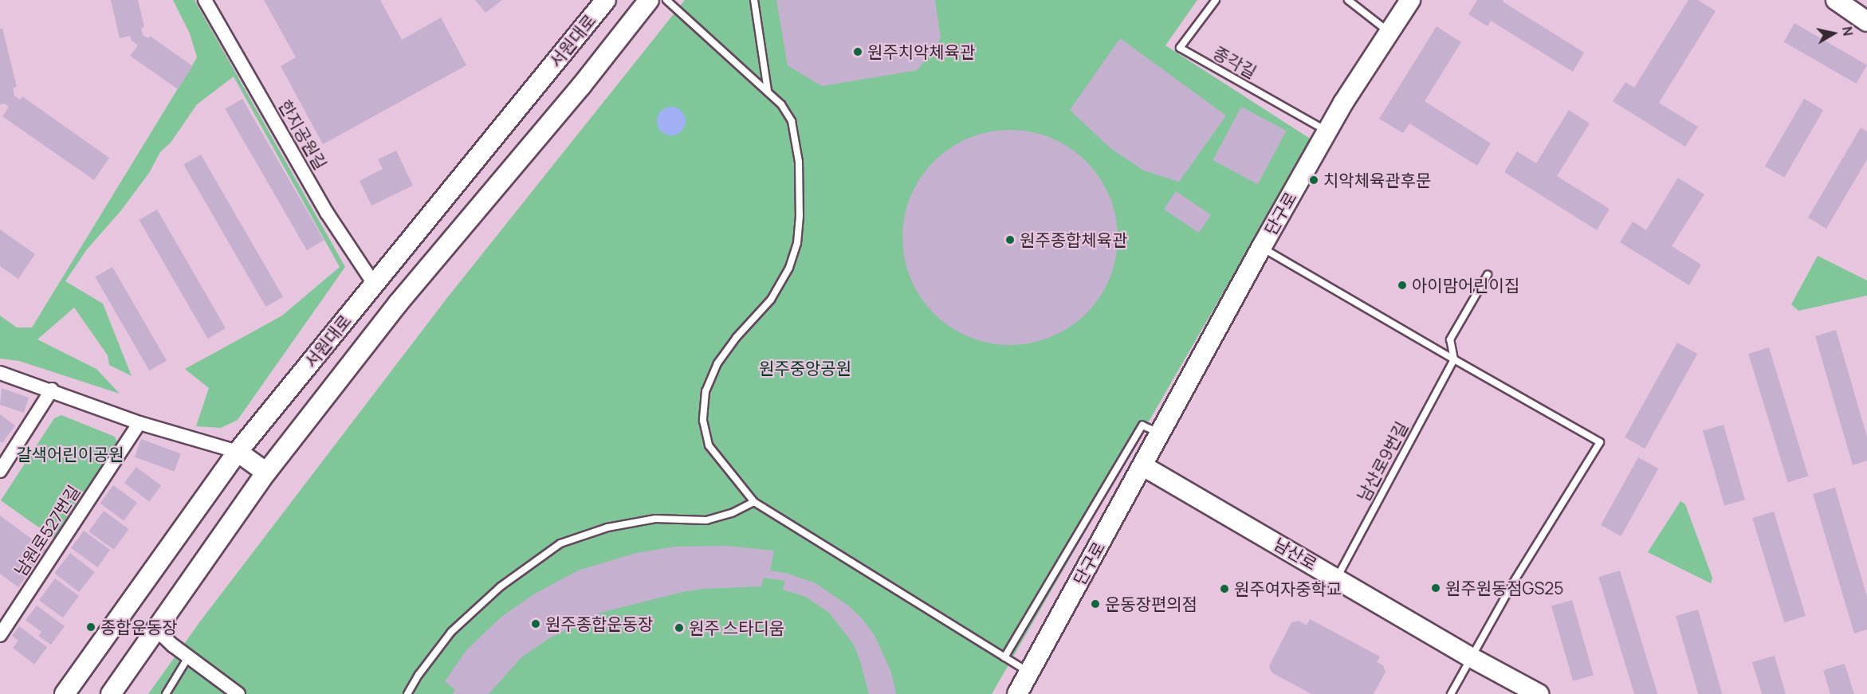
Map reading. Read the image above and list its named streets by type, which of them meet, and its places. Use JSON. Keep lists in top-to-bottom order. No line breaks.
{"streets":{"street":["서원대로","한지공원길","단구로","남원로527번길","남산로"],"lane":["종각길","남산로9번길"]},"crossings":[["서원대로","한지공원길"],["종각길","단구로"],["단구로","남산로"],["남산로9번길","남산로"]],"parks":["원주중앙공원","갈색어린이공원"],"places":["원주치악체육관","치악체육관후문","원주종합체육관","아이맘어린이집","원주원동점GS25","원주여자중학교","운동장편의점","원주종합운동장","종합운동장","원주 스타디움"],"north":"right"}
